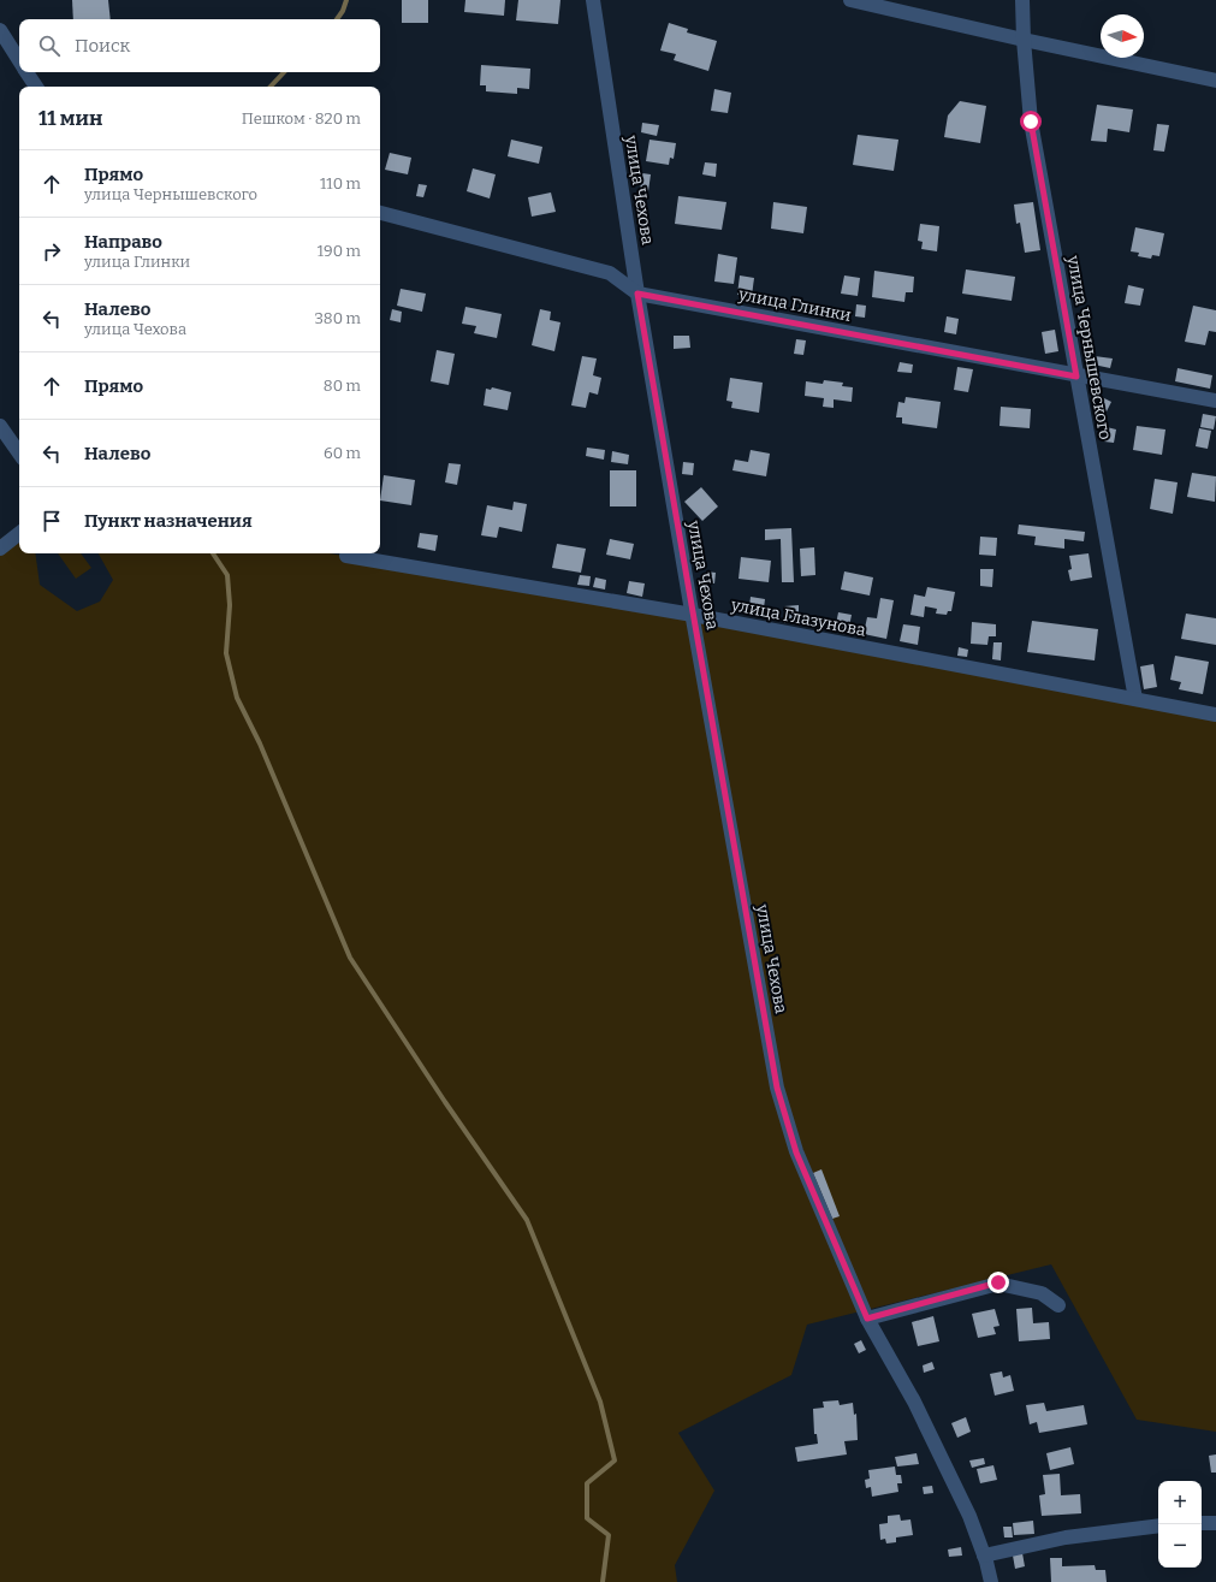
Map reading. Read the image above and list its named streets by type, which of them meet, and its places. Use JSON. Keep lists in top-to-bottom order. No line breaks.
{"streets":{"street":["улица Чехова","улица Глинки","улица Чернышевского","улица Глазунова"]},"crossings":[["улица Чехова","улица Глинки"],["улица Чехова","улица Глазунова"],["улица Глинки","улица Чернышевского"],["улица Чернышевского","улица Глазунова"]],"north":"right","page":{"search":"Поиск","heading":["11 мин","Пешком · 820 m"],"list":[["Прямо","улица Чернышевского","110 m"],["Направо","улица Глинки","190 m"],["Налево","улица Чехова","380 m"],["Прямо","80 m"],["Налево","60 m"],"Пункт назначения"],"map_buttons":["+","−"]}}
